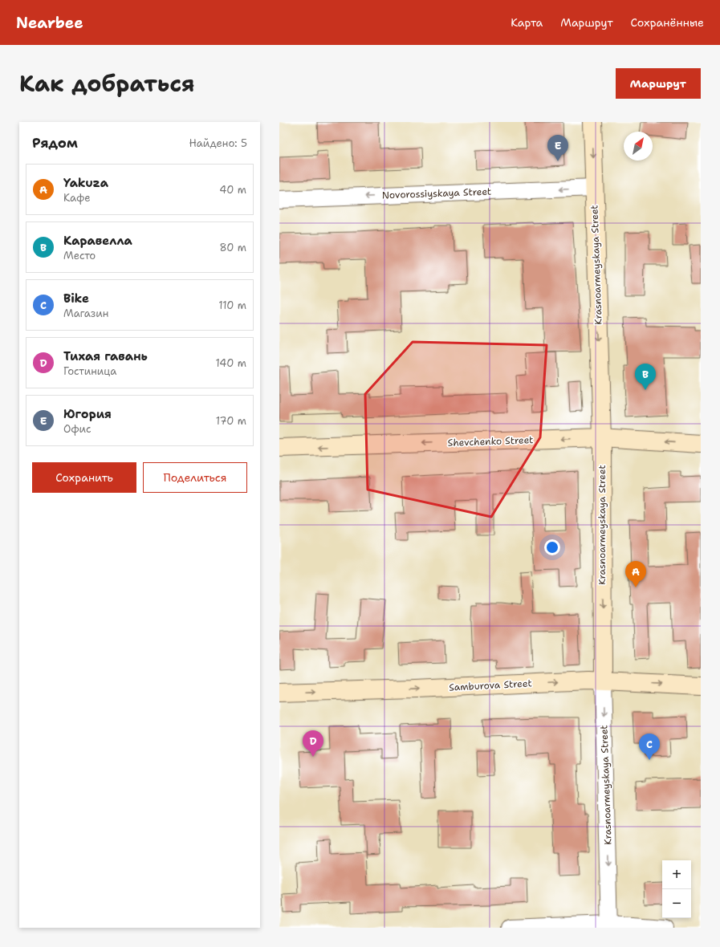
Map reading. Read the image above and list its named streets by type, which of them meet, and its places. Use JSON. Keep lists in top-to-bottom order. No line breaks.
{"streets":{"street":["Novorossiyskaya Street","Krasnoarmeyskaya Street","Shevchenko Street","Samburova Street"]},"crossings":[["Novorossiyskaya Street","Krasnoarmeyskaya Street"],["Krasnoarmeyskaya Street","Shevchenko Street"],["Krasnoarmeyskaya Street","Samburova Street"]],"one_way":["Novorossiyskaya Street","Krasnoarmeyskaya Street","Shevchenko Street","Samburova Street"],"north":"top right","page":{"header":"Nearbee","nav":["Карта","Маршрут","Сохранённые"],"title":"Как добраться","buttons":["Маршрут",["Сохранить","Поделиться"]],"heading":["Рядом","Найдено: 5"],"pins":["E","B","A","D","C"],"list":[{"mark":"A","name":"Yakuza","note":"Кафе","value":"40 m"},{"mark":"B","name":"Каравелла","note":"Место","value":"80 m"},{"mark":"C","name":"Bike","note":"Магазин","value":"110 m"},{"mark":"D","name":"Тихая гавань","note":"Гостиница","value":"140 m"},{"mark":"E","name":"Югория","note":"Офис","value":"170 m"}],"map_buttons":["+","−"]}}
